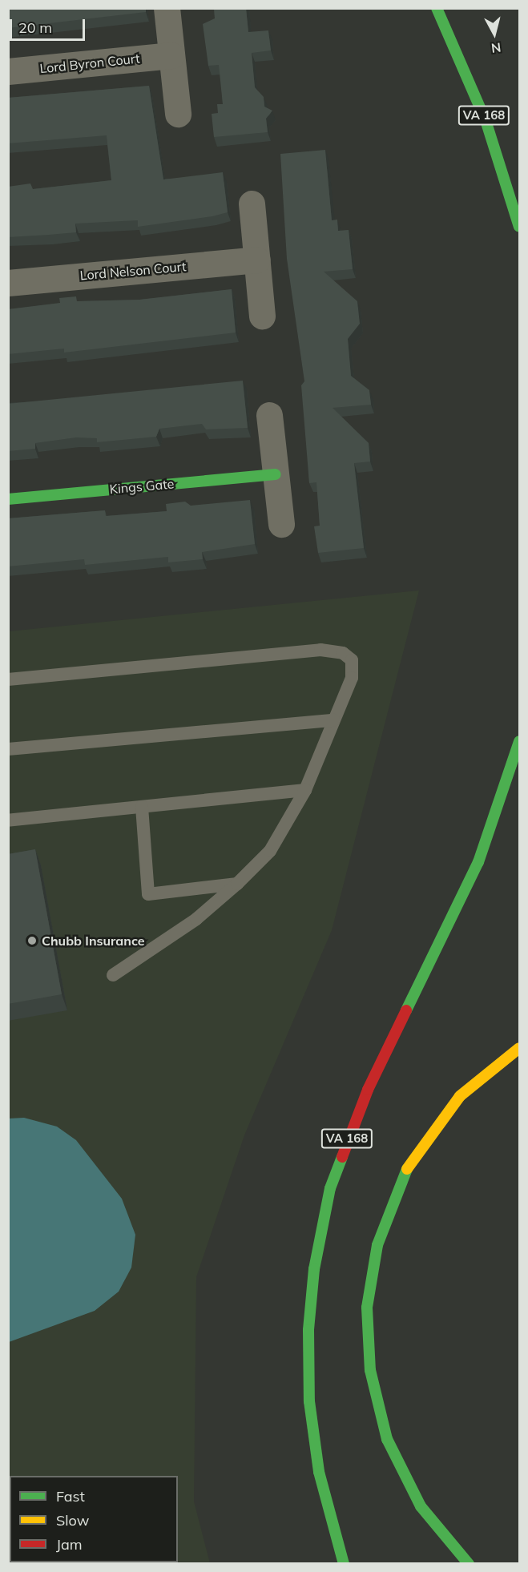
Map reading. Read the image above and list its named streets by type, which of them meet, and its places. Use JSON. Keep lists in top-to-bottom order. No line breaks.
{"streets":{"main road":["VA 168","Kings Gate"],"street":["Lord Byron Court","Lord Nelson Court"]},"places":["Chubb Insurance"],"legend":["Fast","Slow","Jam"],"scale_bar":"20 m","north":"bottom"}
